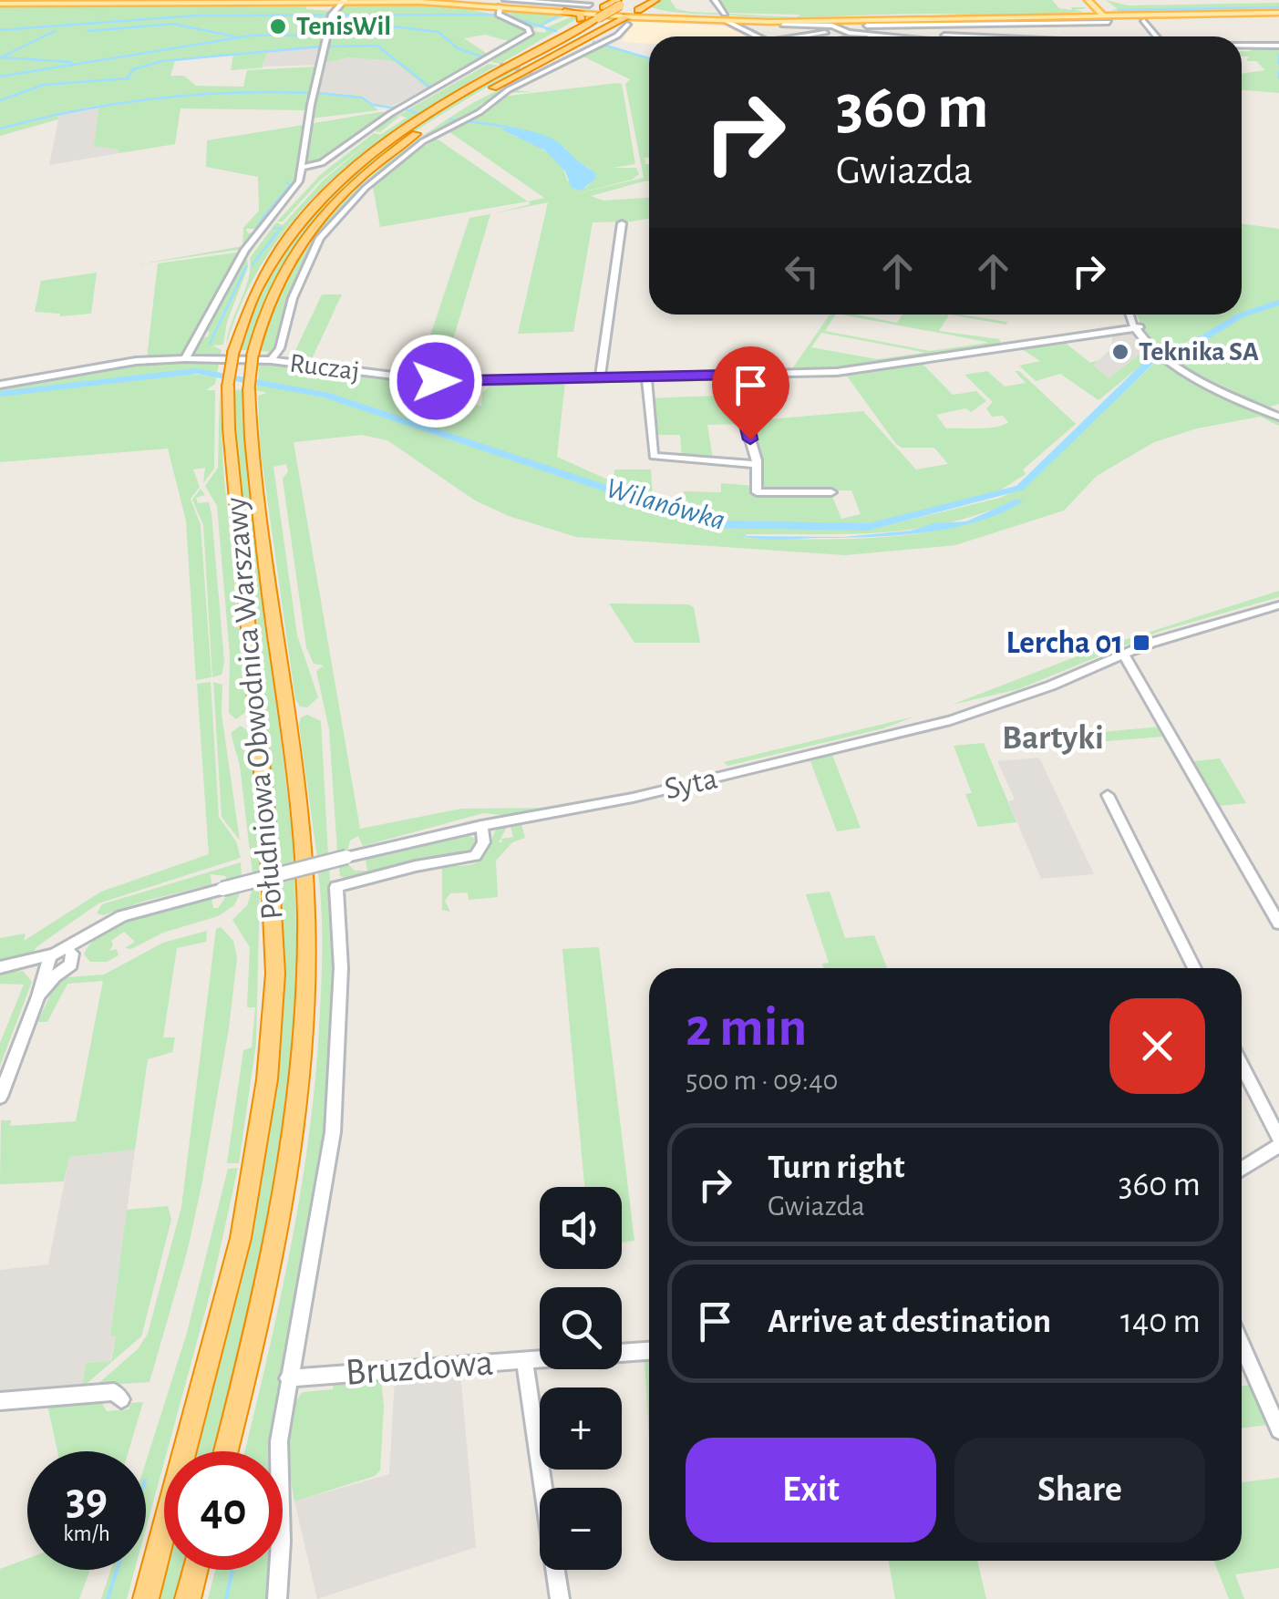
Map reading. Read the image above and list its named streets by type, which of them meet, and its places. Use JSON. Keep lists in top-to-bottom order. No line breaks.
{"streets":{"highway":["Południowa Obwodnica Warszawy"],"street":["Ruczaj","Syta","Bruzdowa"]},"districts":["Bartyki"],"water":["Wilanówka"],"places":{"other":["TenisWil","Teknika SA"],"transit":["Lercha 01"]},"page":{"turn":["360 m","Gwiazda"],"heading":["2 min","500 m · 09:40"],"list":[{"name":"Turn right","note":"Gwiazda","value":"360 m"},{"name":"Arrive at destination","value":"140 m"}],"map_buttons":["+","−"],"buttons":["Exit","Share"],"speed":"39 km/h","limit":"40"}}
